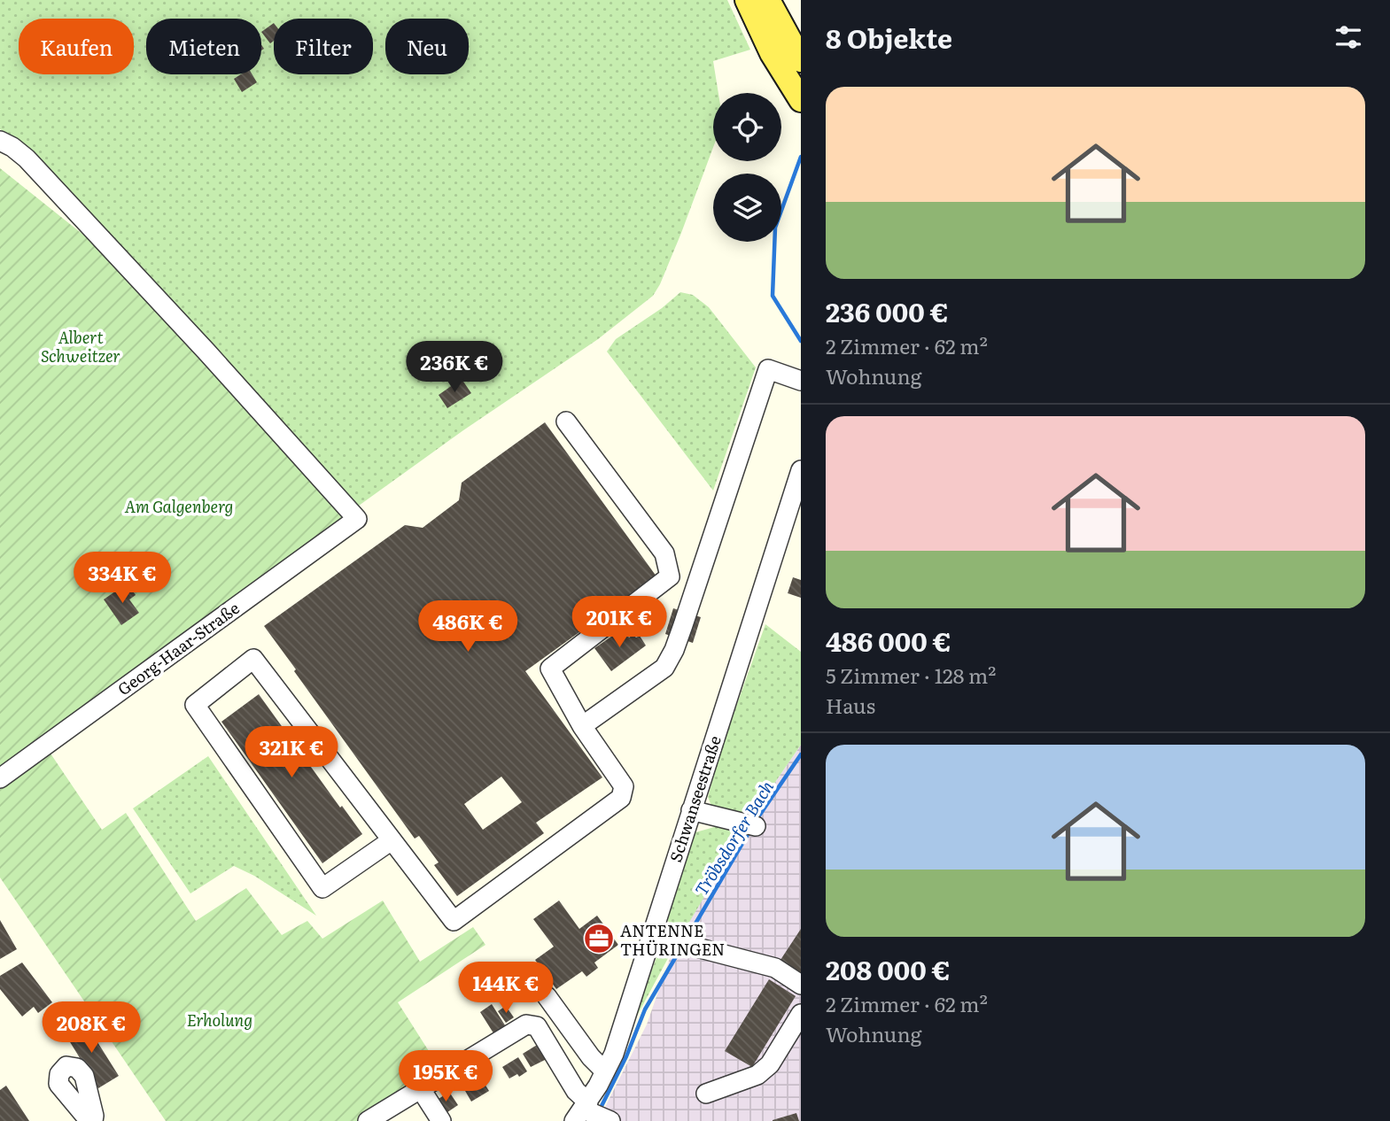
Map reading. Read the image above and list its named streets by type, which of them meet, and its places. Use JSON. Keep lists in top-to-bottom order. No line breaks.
{"streets":{"street":["Georg-Haar-Straße","Schwanseestraße"]},"water":["Tröbsdorfer Bach"],"parks":["Albert Schweitzer","Am Galgenberg","Erholung"],"places":{"office":["ANTENNE THÜRINGEN"]},"page":{"heading":"8 Objekte","chip":["Kaufen","Mieten","Filter","Neu"],"list":[{"name":"236 000 €","note":"2 Zimmer · 62 m² · Wohnung"},{"name":"486 000 €","note":"5 Zimmer · 128 m² · Haus"},{"name":"208 000 €","note":"2 Zimmer · 62 m² · Wohnung"}],"price":["236K €","334K €","201K €","486K €","321K €","144K €","208K €","195K €"]}}
